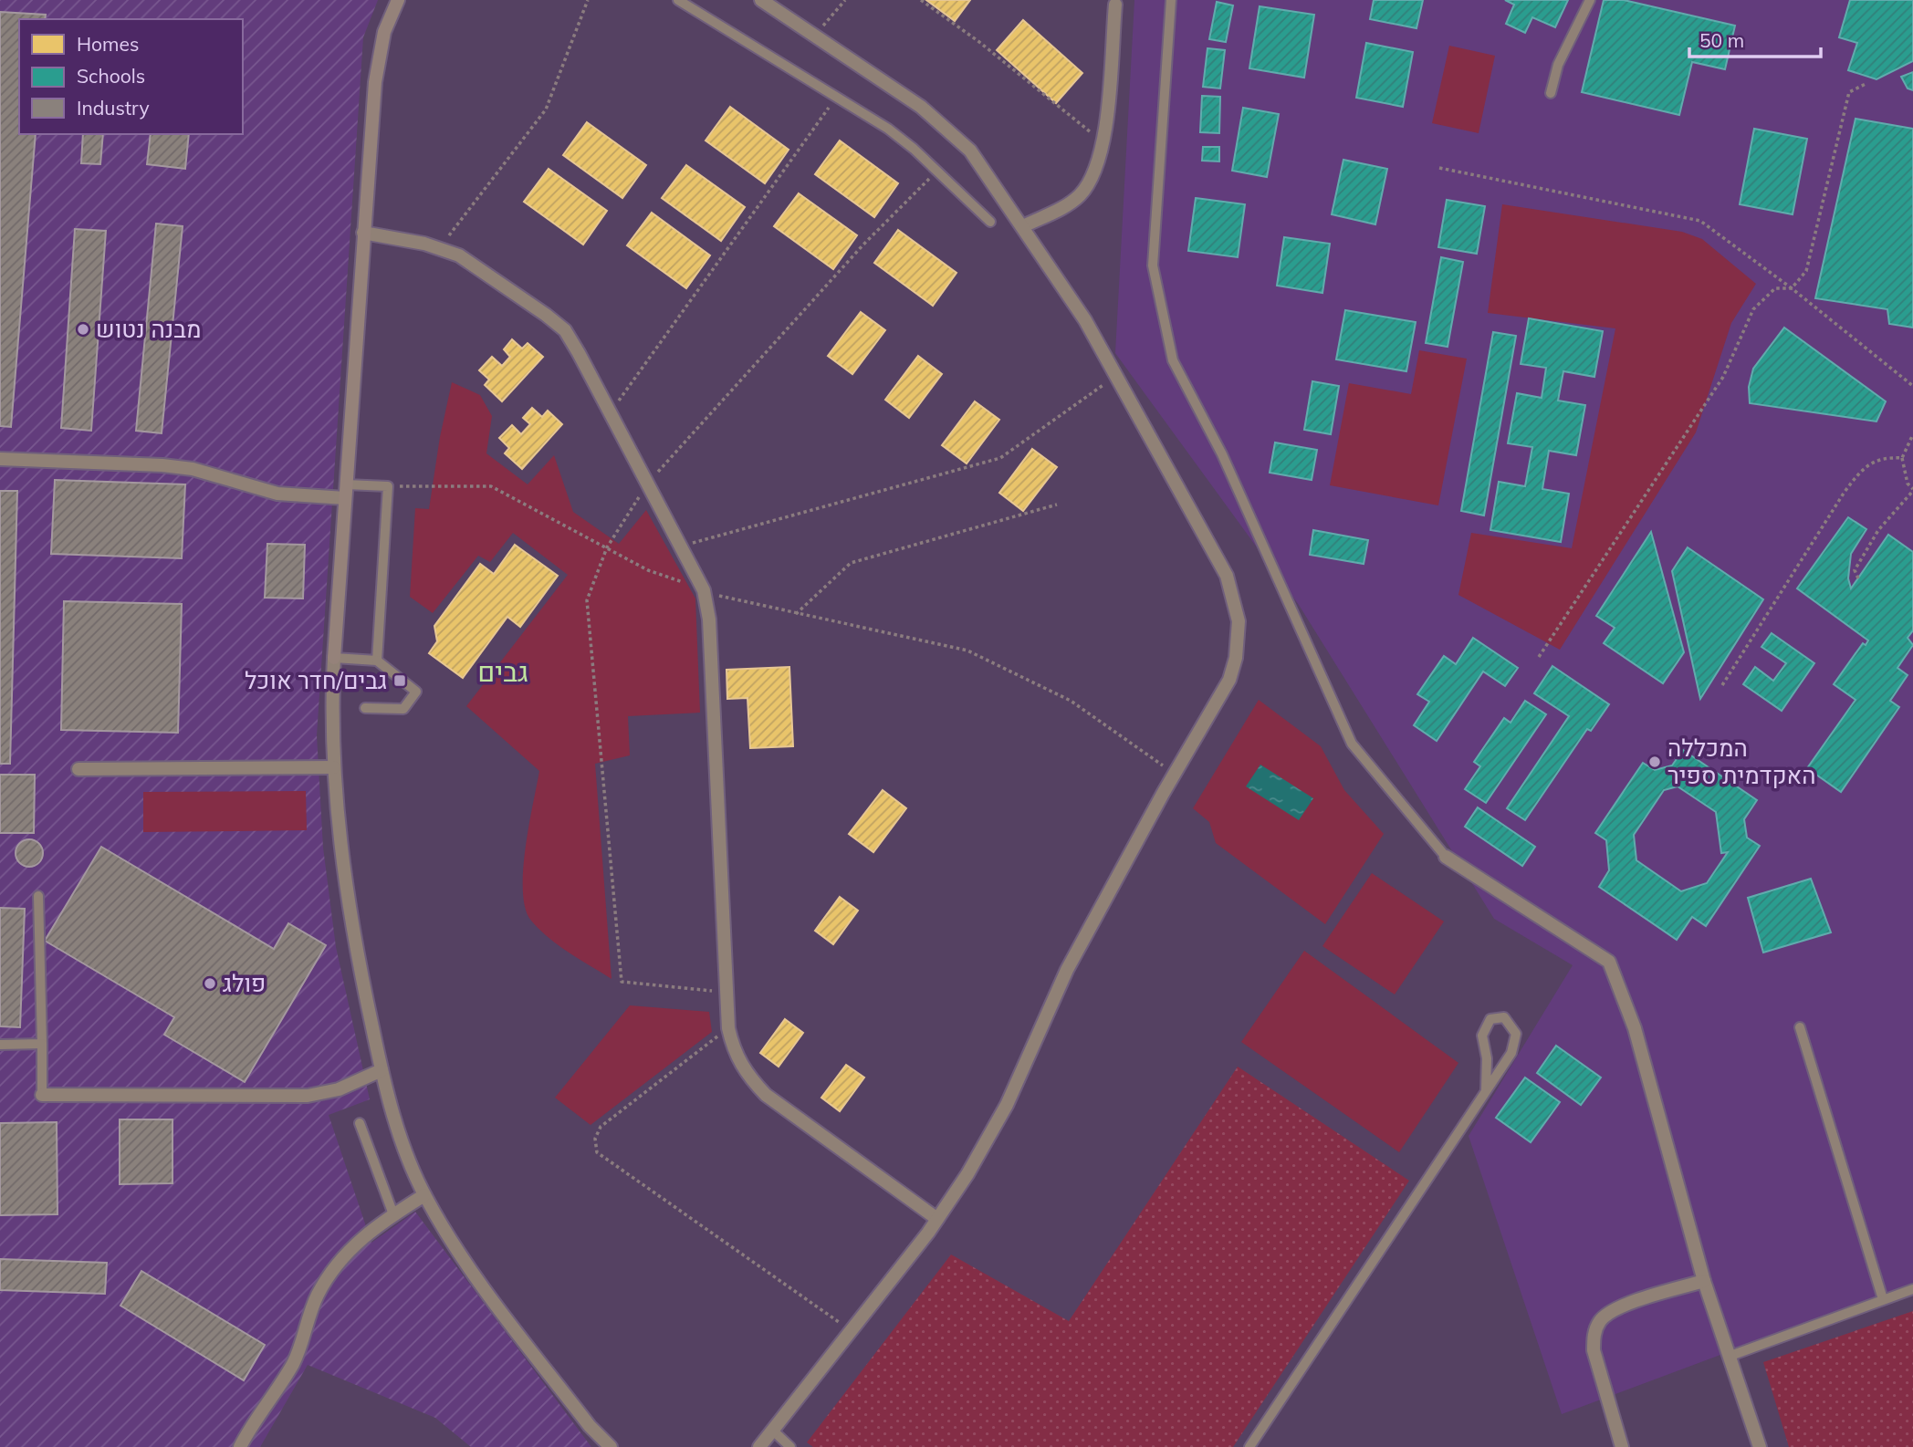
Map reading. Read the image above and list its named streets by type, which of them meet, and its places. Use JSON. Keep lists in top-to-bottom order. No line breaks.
{"districts":["גבים"],"places":{"other":["מבנה נטוש","המכללה האקדמית ספיר","פולג"],"transit":["גבים/חדר אוכל"]},"legend":["Homes","Schools","Industry"],"scale_bar":"50 m"}
